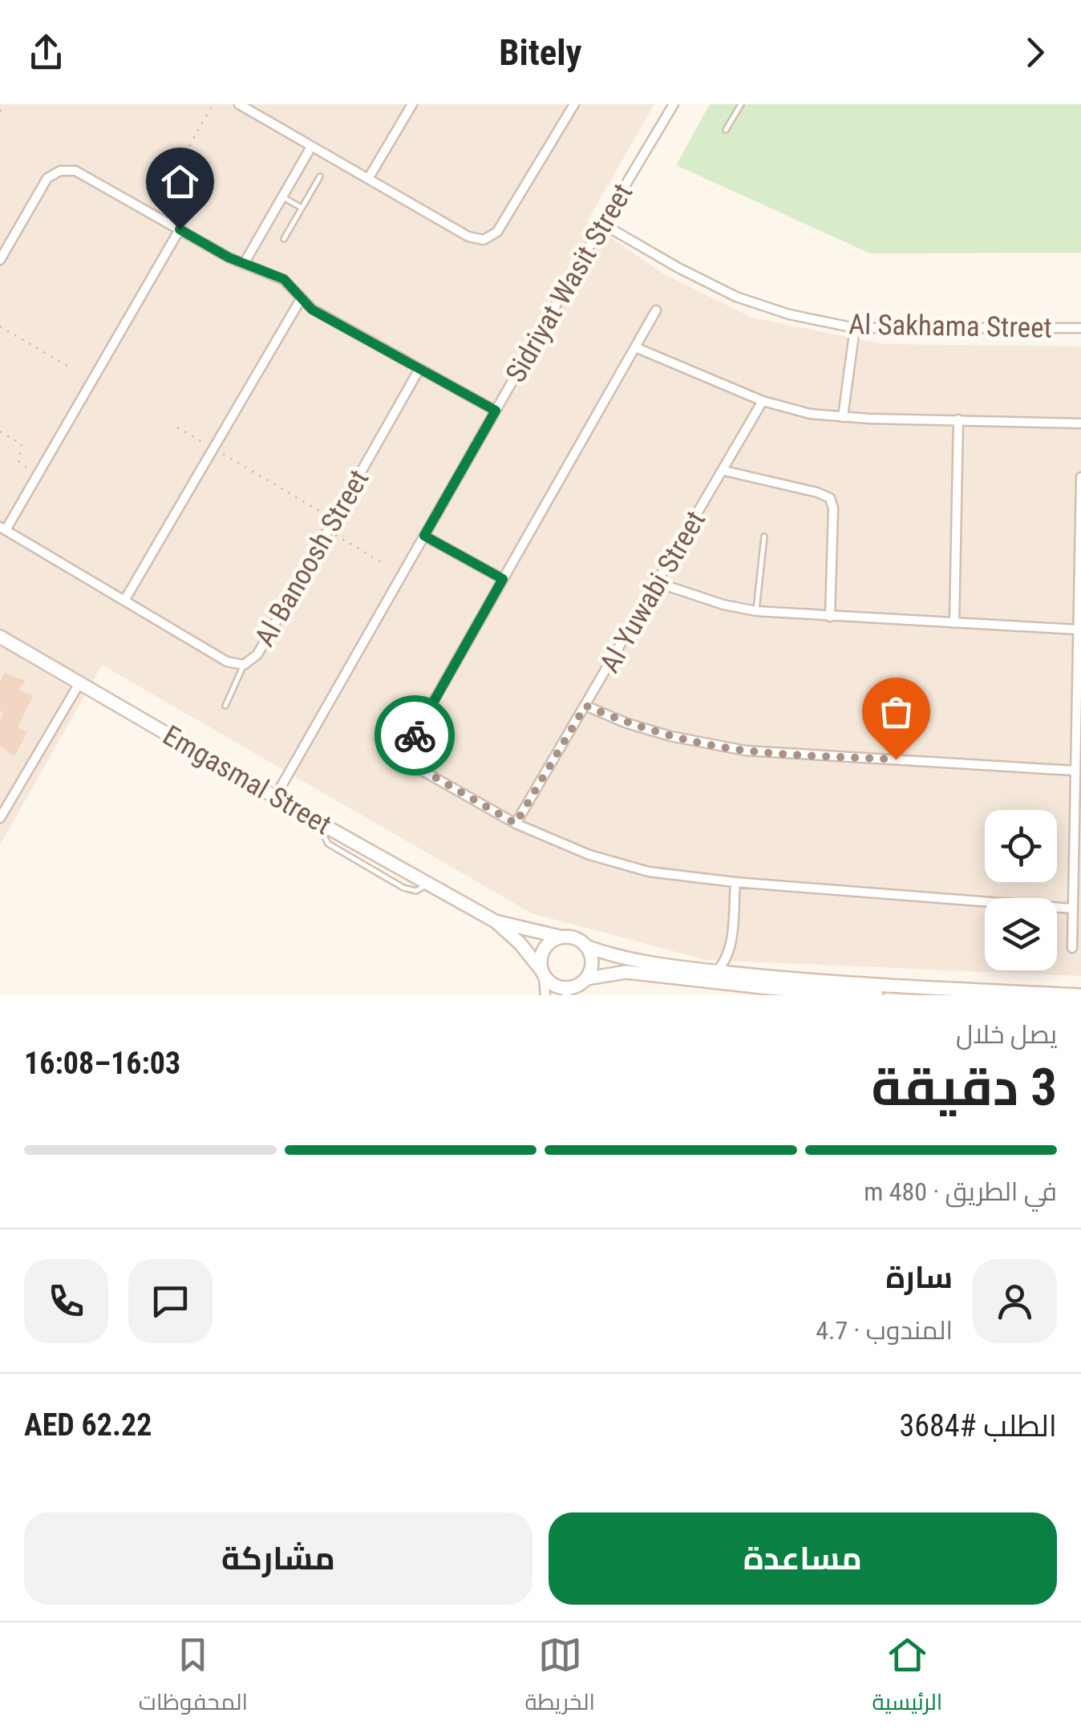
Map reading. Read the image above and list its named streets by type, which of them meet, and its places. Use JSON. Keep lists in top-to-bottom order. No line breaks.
{"streets":{"street":["Sidriyat Wasit Street","Al Sakhama Street","Al Banoosh Street","Al Yuwabi Street","Emgasmal Street"]},"crossings":[["Sidriyat Wasit Street","Al Sakhama Street"],["Sidriyat Wasit Street","Emgasmal Street"]],"page":{"header":"Bitely","heading":["3 دقيقة","يصل خلال","16:03–16:08"],"panel":["سارة","المندوب · 4.7","الطلب #3684","AED 62.22"],"bar":"في الطريق · 480 m","buttons":["مساعدة","مشاركة"],"tabs":["الرئيسية","الخريطة","المحفوظات"]}}
